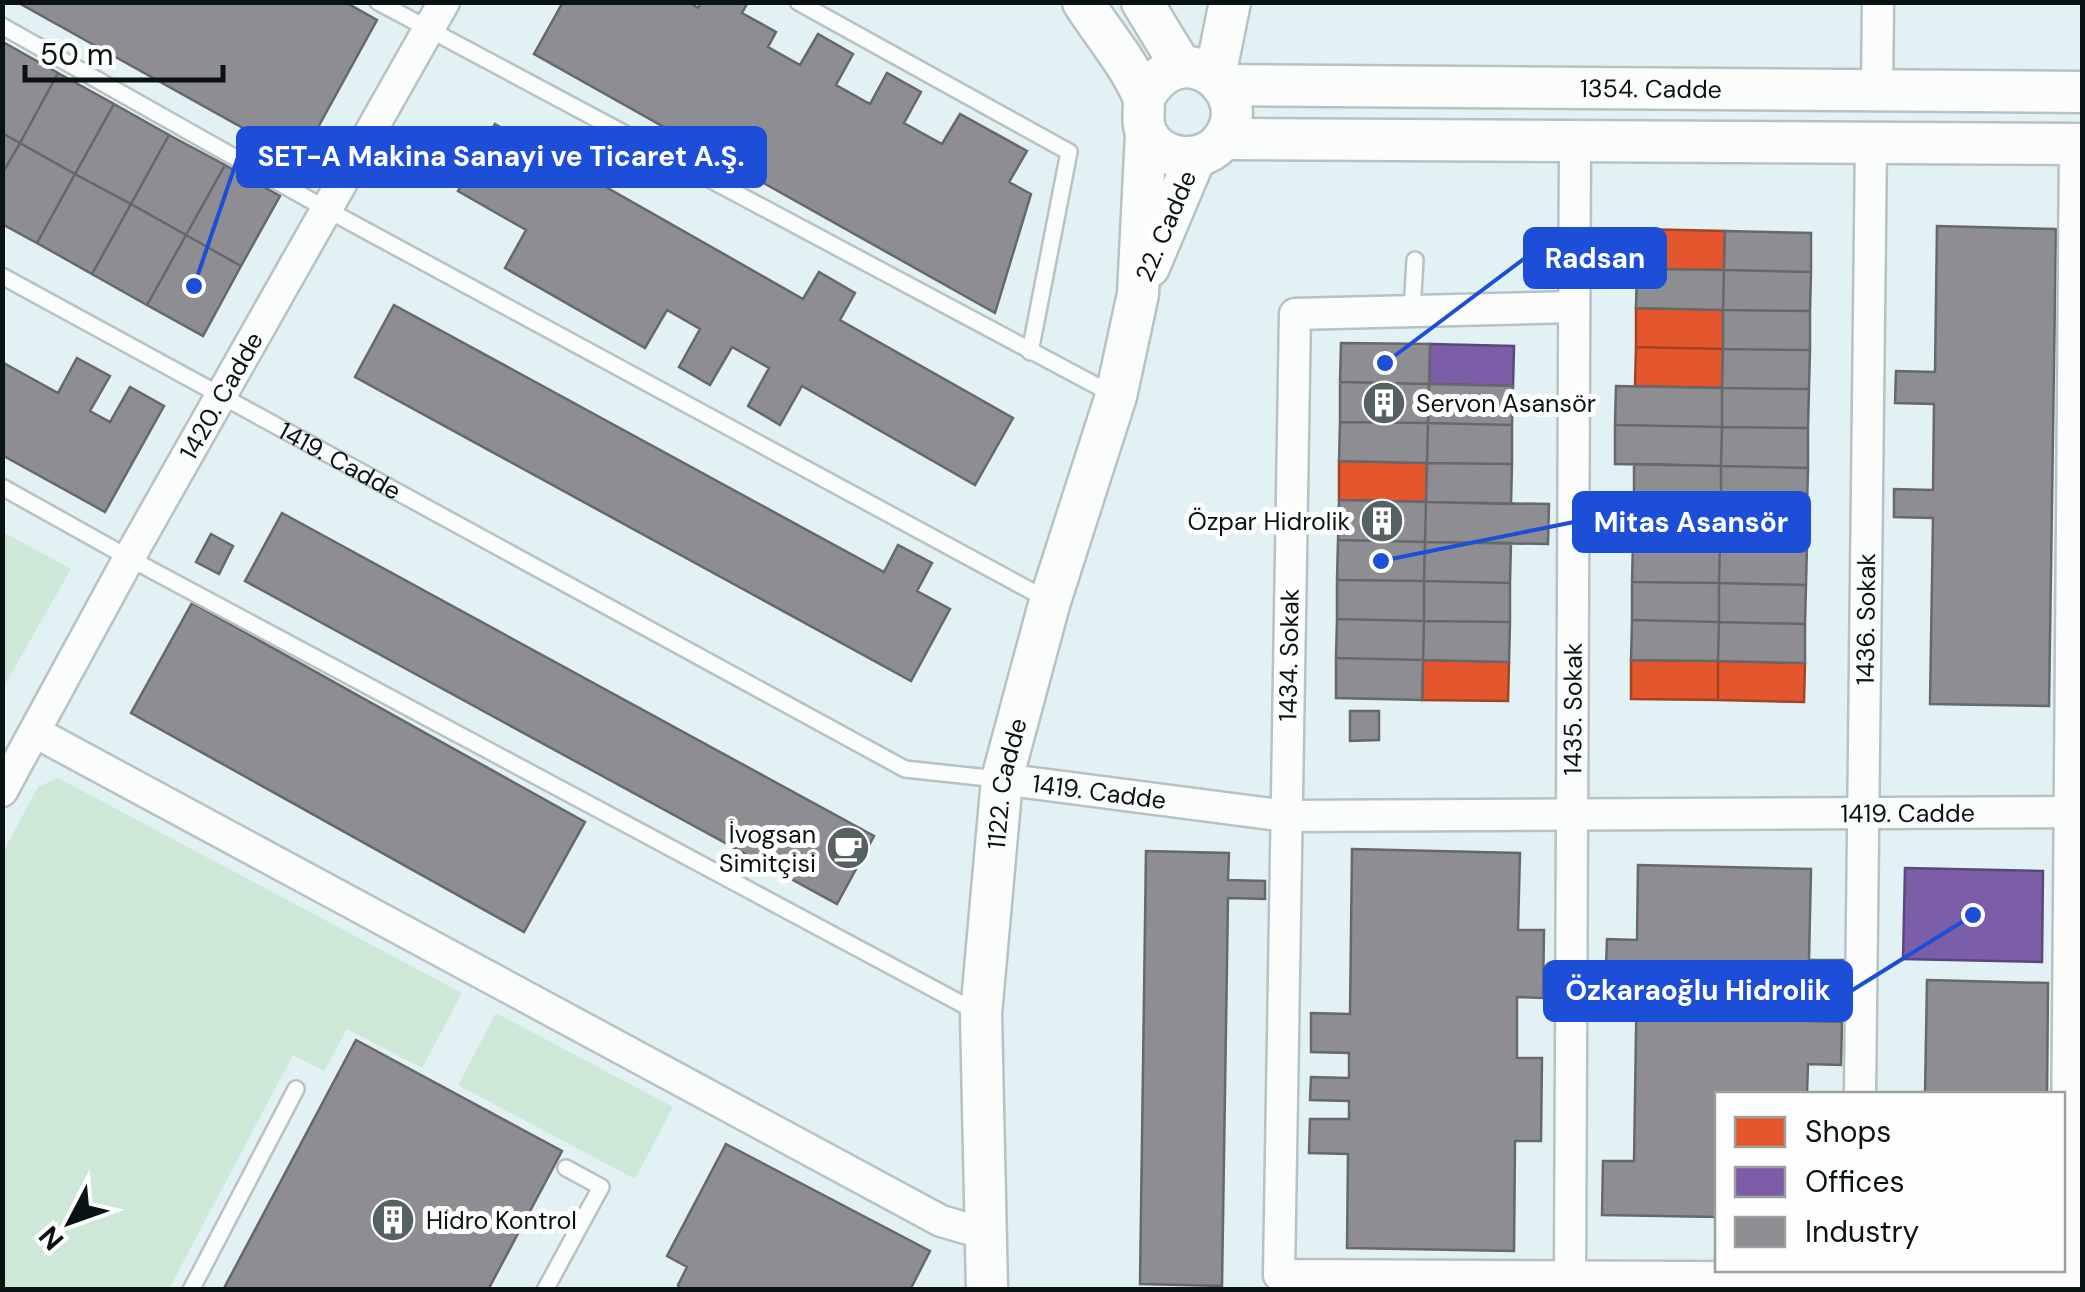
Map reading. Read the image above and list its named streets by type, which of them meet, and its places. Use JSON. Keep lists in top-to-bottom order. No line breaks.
{"streets":{"main road":["1354. Cadde","22. Cadde","1122. Cadde"],"street":["1420. Cadde","1419. Cadde","1436. Sokak","1434. Sokak","1435. Sokak"]},"crossings":[["1354. Cadde","22. Cadde"],["22. Cadde","1122. Cadde"],["1420. Cadde","1419. Cadde"],["1419. Cadde","1436. Sokak"],["1419. Cadde","1434. Sokak"],["1419. Cadde","1435. Sokak"],["1419. Cadde","1122. Cadde"],["1434. Sokak","1435. Sokak"]],"places":{"other":["SET-A Makina Sanayi ve Ticaret A.Ş.","Radsan","Mitas Asansör","Özkaraoğlu Hidrolik"],"building":["Servon Asansör","Özpar Hidrolik","Hidro Kontrol"],"cafe":["İvogsan Simitçisi"]},"legend":["Shops","Offices","Industry"],"scale_bar":"50 m","north":"bottom left"}
